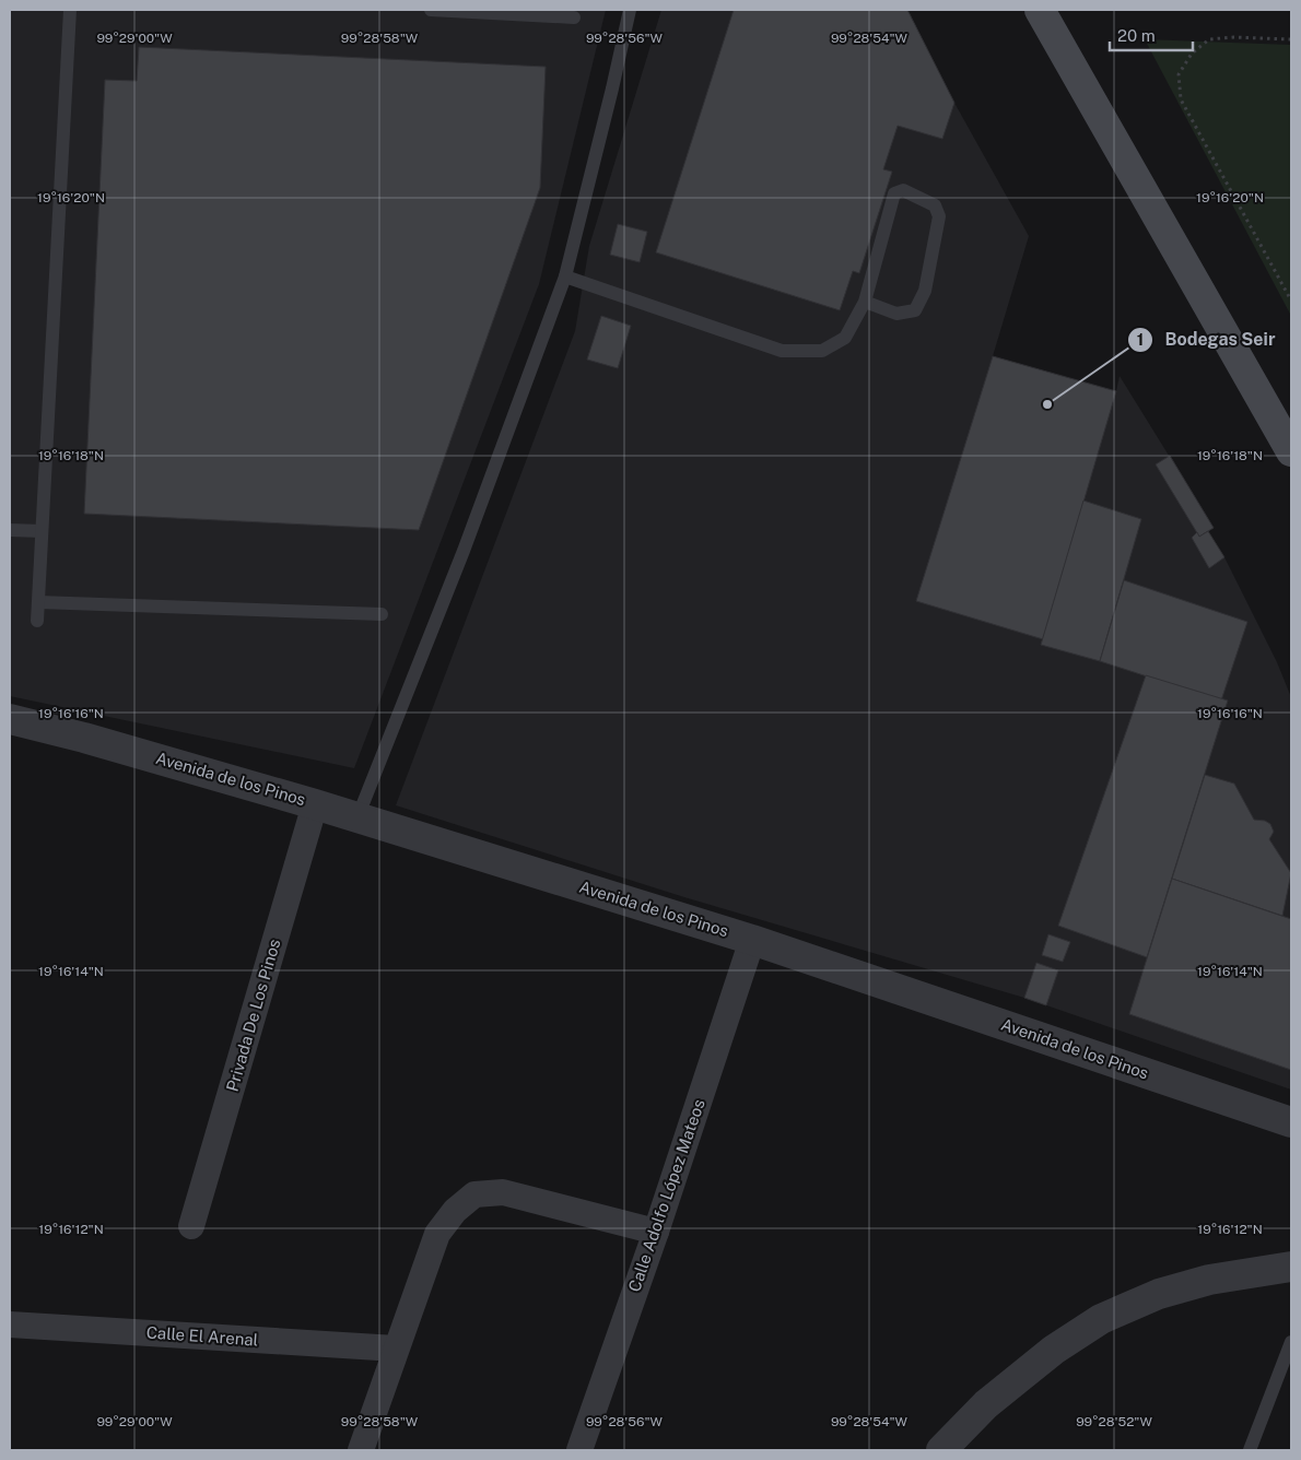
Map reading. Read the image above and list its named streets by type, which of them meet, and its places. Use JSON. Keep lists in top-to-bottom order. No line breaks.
{"streets":{"street":["Avenida de los Pinos","Privada De Los Pinos","Calle Adolfo López Mateos","Calle El Arenal"]},"crossings":[["Avenida de los Pinos","Privada De Los Pinos"],["Avenida de los Pinos","Calle Adolfo López Mateos"]],"places":["Bodegas Seir"],"scale_bar":"20 m","coordinates":["99°29'00\"W","99°28'58\"W","99°28'56\"W","99°28'54\"W","19°16'20\"N","19°16'18\"N","19°16'16\"N","19°16'14\"N","19°16'12\"N","99°28'52\"W"]}
